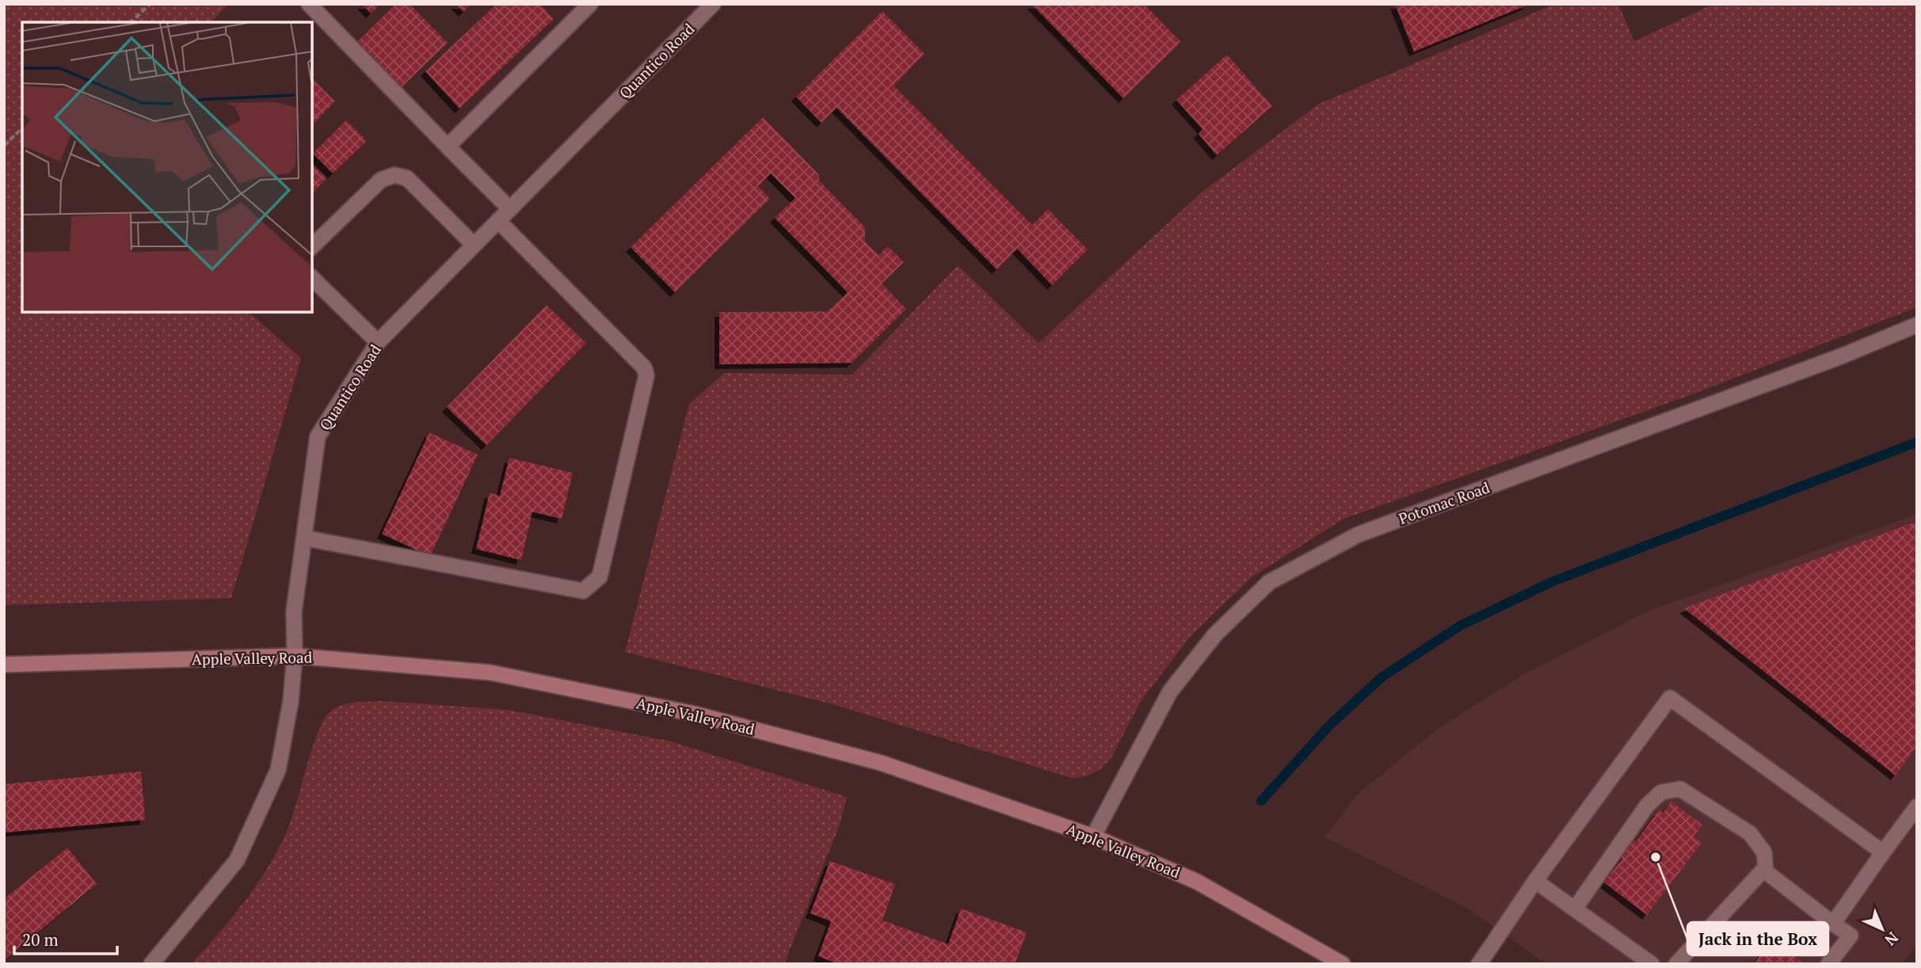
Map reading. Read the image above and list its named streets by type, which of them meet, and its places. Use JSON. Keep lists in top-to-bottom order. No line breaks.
{"streets":{"main road":["Apple Valley Road"],"street":["Quantico Road","Potomac Road"]},"crossings":[["Quantico Road","Apple Valley Road"],["Potomac Road","Apple Valley Road"]],"places":["Jack in the Box"],"scale_bar":"20 m","north":"bottom right"}
